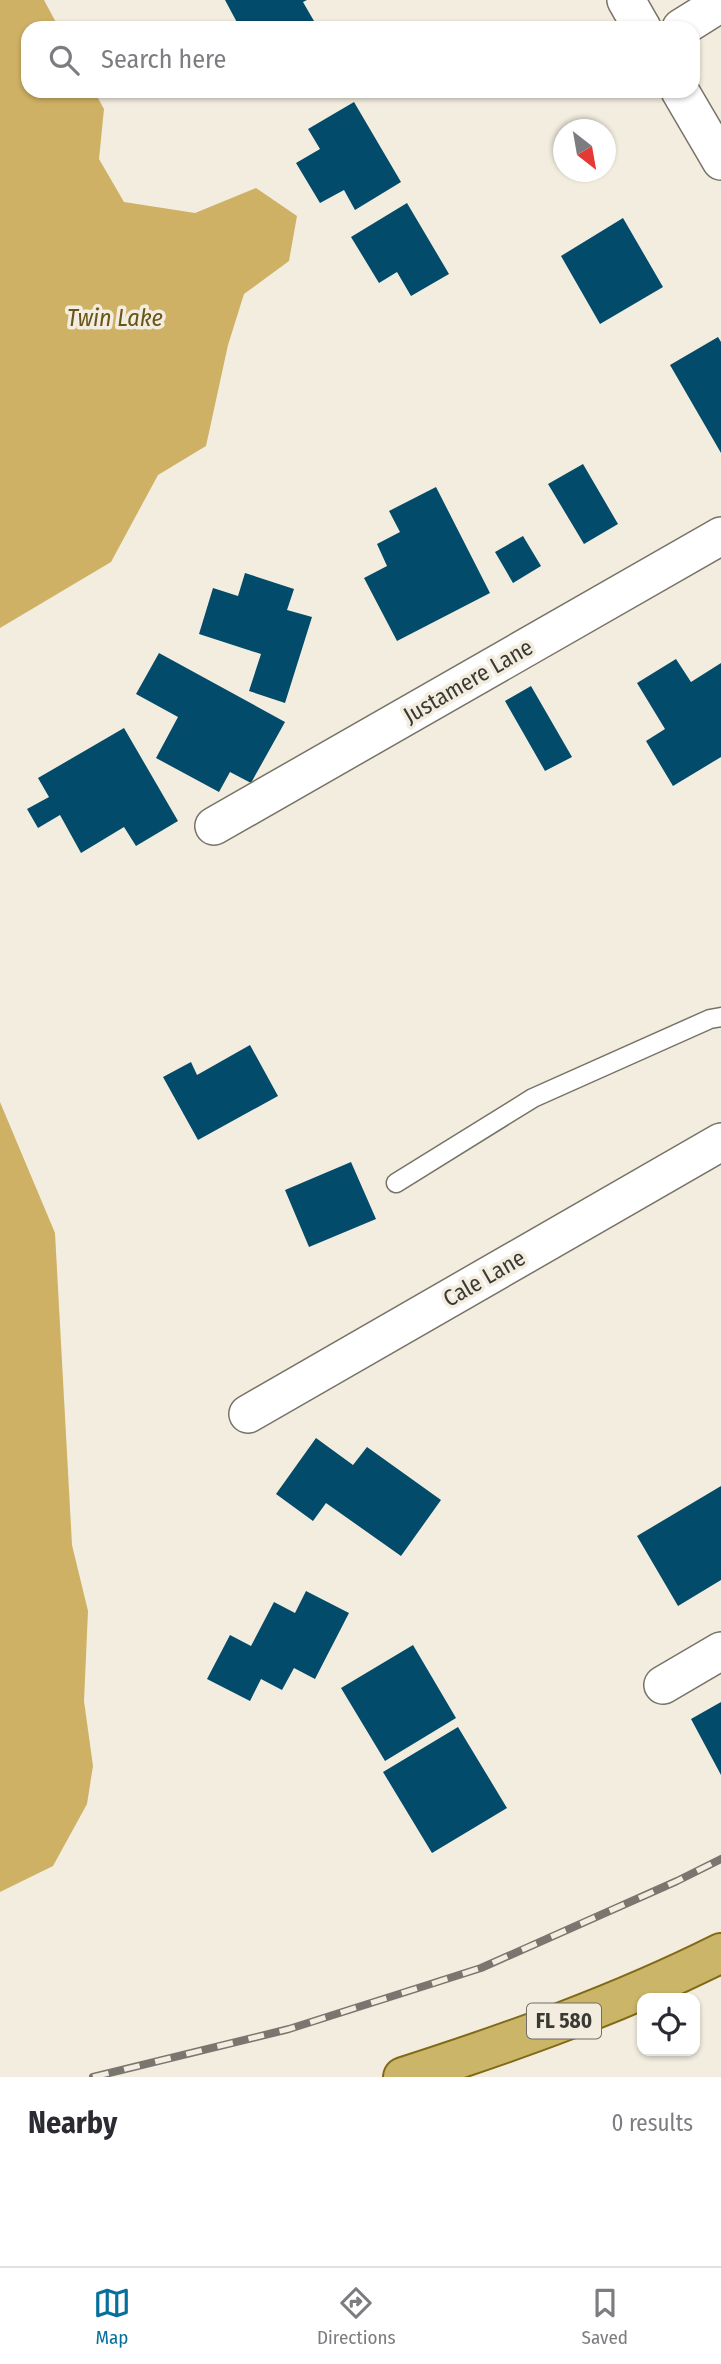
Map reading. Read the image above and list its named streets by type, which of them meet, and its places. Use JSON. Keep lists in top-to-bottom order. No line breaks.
{"streets":{"main road":["FL 580"],"street":["Justamere Lane","Cale Lane"]},"water":["Twin Lake"],"north":"bottom right","page":{"search":"Search here","heading":["Nearby","0 results"],"nav":["Map","Directions","Saved"]}}
